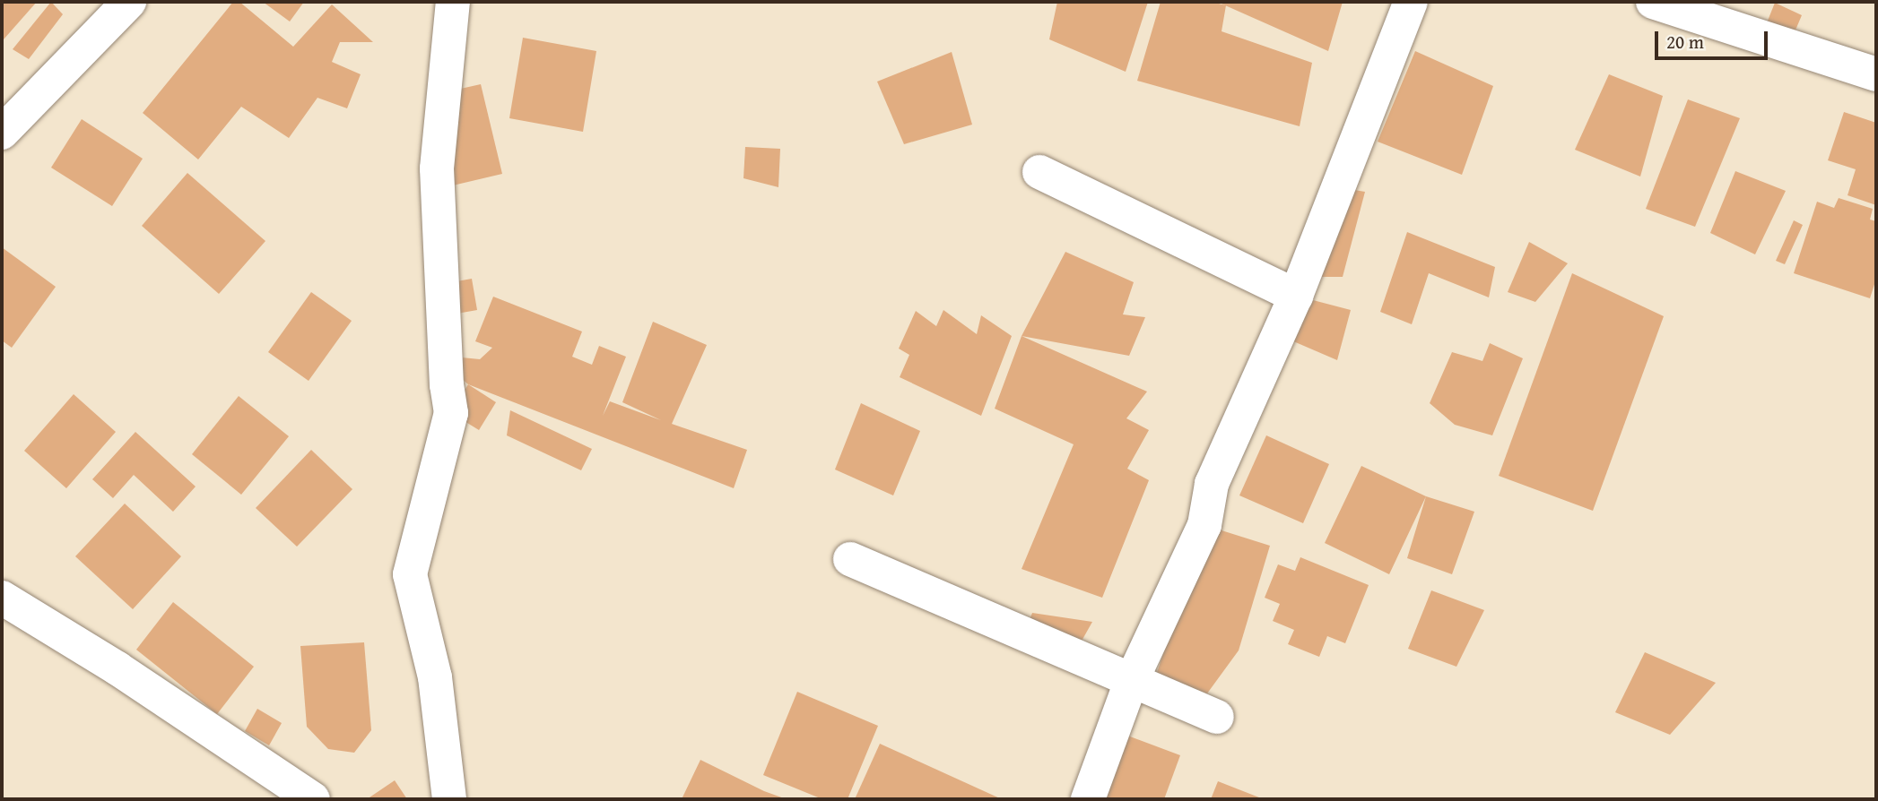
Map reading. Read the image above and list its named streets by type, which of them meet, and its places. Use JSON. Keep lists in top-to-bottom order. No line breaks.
{"scale_bar":"20 m"}
